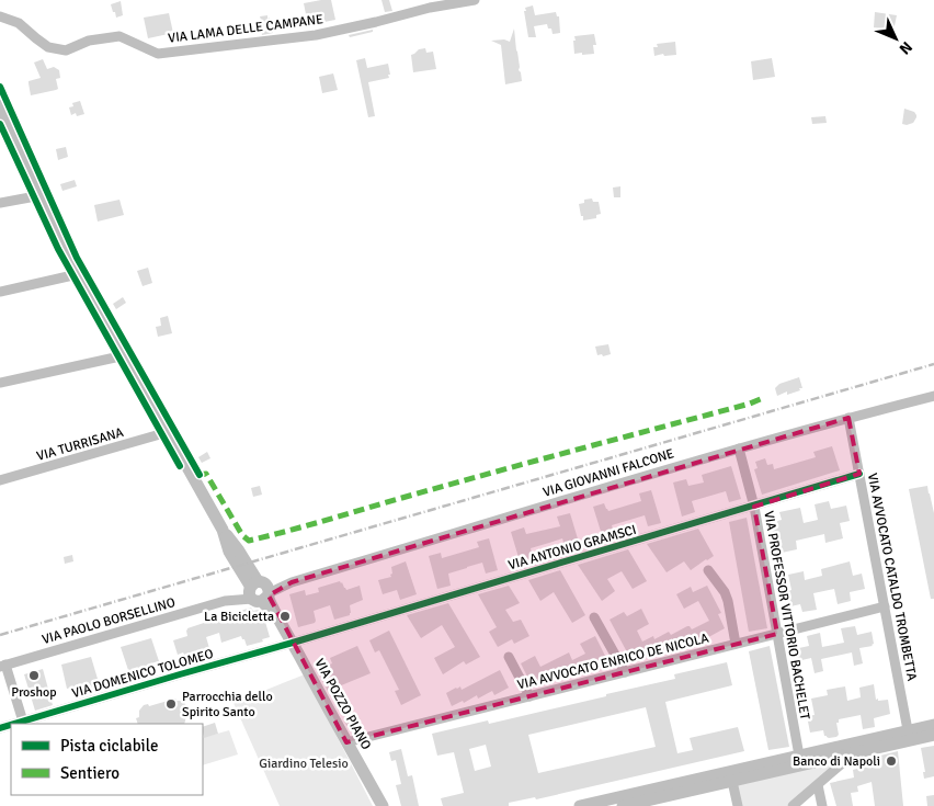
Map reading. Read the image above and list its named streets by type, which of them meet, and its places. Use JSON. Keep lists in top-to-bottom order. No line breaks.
{"streets":{"street":["VIA LAMA DELLE CAMPANE","VIA TURRISANA","VIA GIOVANNI FALCONE","VIA ANTONIO GRAMSCI","VIA AVVOCATO CATALDO TROMBETTA","VIA PROFESSOR VITTORIO BACHELET","VIA PAOLO BORSELLINO","VIA AVVOCATO ENRICO DE NICOLA","VIA DOMENICO TOLOMEO","VIA POZZO PIANO"]},"crossings":[["VIA TURRISANA","VIA POZZO PIANO"],["VIA GIOVANNI FALCONE","VIA AVVOCATO CATALDO TROMBETTA"],["VIA GIOVANNI FALCONE","VIA PROFESSOR VITTORIO BACHELET"],["VIA GIOVANNI FALCONE","VIA PAOLO BORSELLINO"],["VIA GIOVANNI FALCONE","VIA POZZO PIANO"],["VIA ANTONIO GRAMSCI","VIA AVVOCATO CATALDO TROMBETTA"],["VIA ANTONIO GRAMSCI","VIA PROFESSOR VITTORIO BACHELET"],["VIA ANTONIO GRAMSCI","VIA DOMENICO TOLOMEO"],["VIA ANTONIO GRAMSCI","VIA POZZO PIANO"],["VIA AVVOCATO CATALDO TROMBETTA","VIA AVVOCATO ENRICO DE NICOLA"],["VIA PROFESSOR VITTORIO BACHELET","VIA AVVOCATO ENRICO DE NICOLA"],["VIA PAOLO BORSELLINO","VIA POZZO PIANO"],["VIA AVVOCATO ENRICO DE NICOLA","VIA POZZO PIANO"],["VIA DOMENICO TOLOMEO","VIA POZZO PIANO"]],"parks":["Giardino Telesio"],"places":["La Bicicletta","Proshop","Parrocchia dello Spirito Santo","Banco di Napoli"],"legend":["Pista ciclabile","Sentiero"],"north":"bottom right"}
